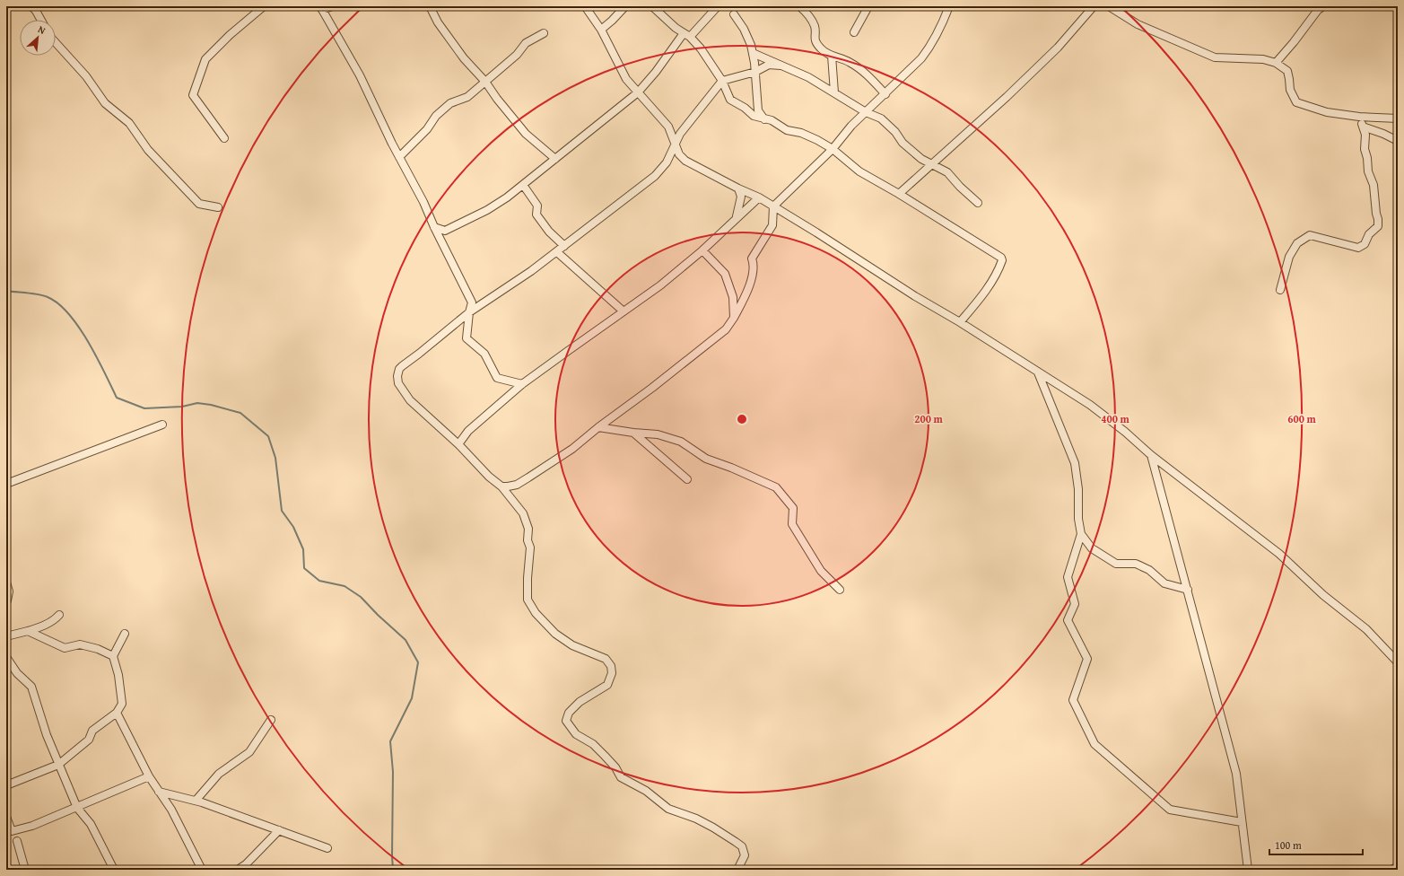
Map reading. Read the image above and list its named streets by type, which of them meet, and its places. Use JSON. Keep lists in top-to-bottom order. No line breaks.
{"scale_bar":"100 m","north":"top right","rings":["200 m","400 m","600 m"]}
